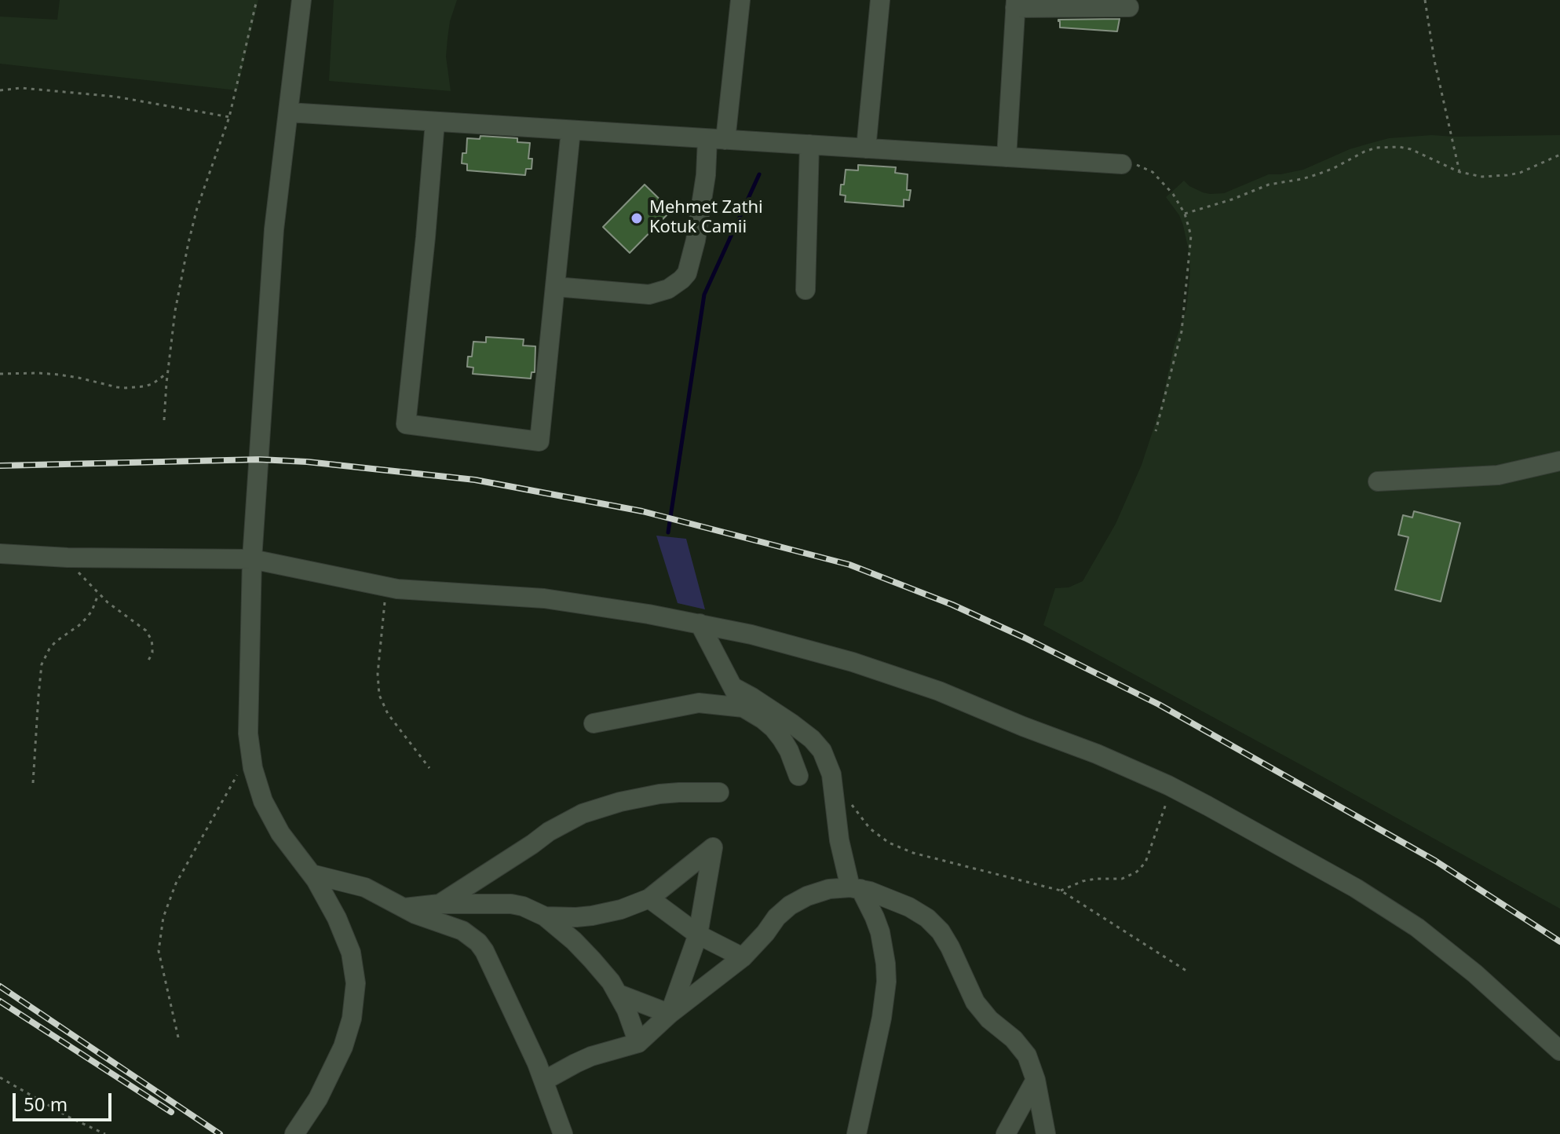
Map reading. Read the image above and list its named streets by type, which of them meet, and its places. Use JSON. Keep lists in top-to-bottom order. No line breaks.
{"places":["Mehmet Zathi Kotuk Camii"],"scale_bar":"50 m"}
